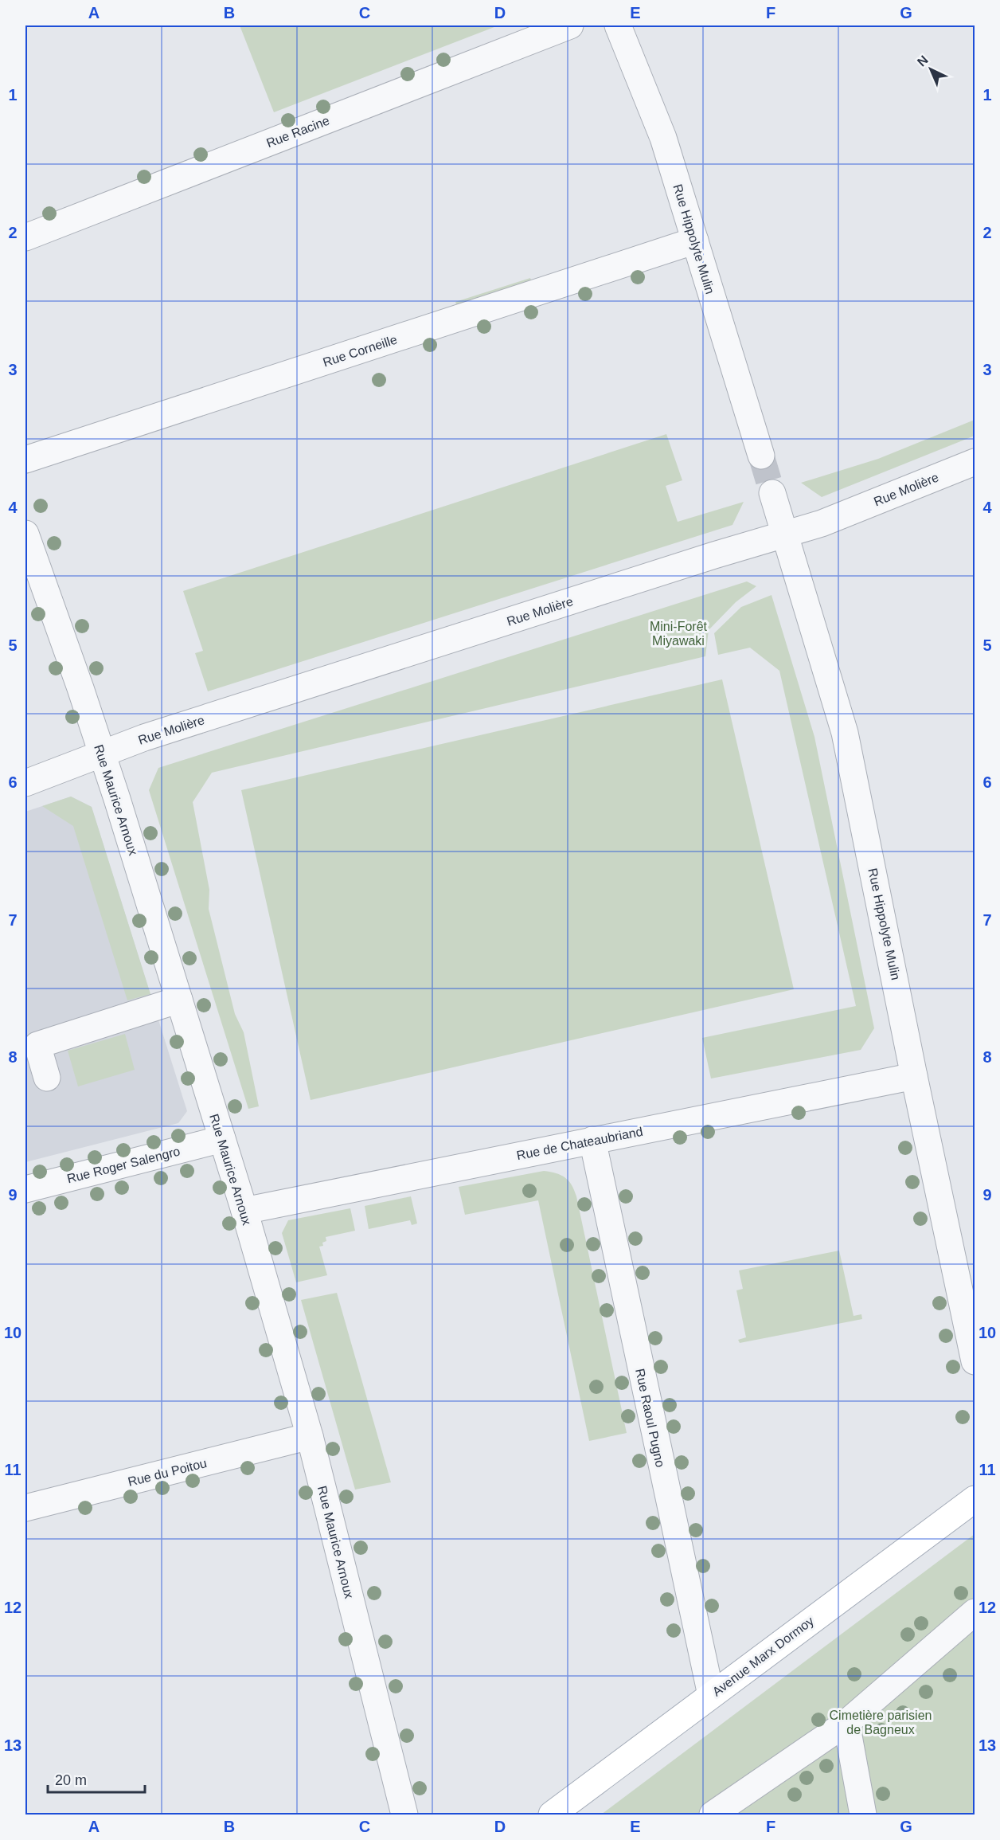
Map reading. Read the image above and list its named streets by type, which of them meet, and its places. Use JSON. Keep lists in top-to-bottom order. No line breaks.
{"streets":{"main road":["Avenue Marx Dormoy"],"street":["Rue Racine","Rue Hippolyte Mulin","Rue Corneille","Rue Molière","Rue Maurice Arnoux","Rue de Chateaubriand","Rue Roger Salengro","Rue Raoul Pugno","Rue du Poitou"]},"crossings":[["Rue Hippolyte Mulin","Rue Corneille"],["Rue Hippolyte Mulin","Rue Molière"],["Rue Hippolyte Mulin","Rue de Chateaubriand"],["Rue Molière","Rue Maurice Arnoux"],["Rue Maurice Arnoux","Rue de Chateaubriand"],["Rue Maurice Arnoux","Rue Roger Salengro"],["Rue Maurice Arnoux","Rue du Poitou"],["Rue de Chateaubriand","Rue Raoul Pugno"],["Rue Raoul Pugno","Avenue Marx Dormoy"]],"parks":["Mini-Forêt Miyawaki","Cimetière parisien de Bagneux"],"scale_bar":"20 m","north":"top left","grid":{"columns":["A","B","C","D","E","F","G"],"rows":["1","2","3","4","5","6","7","8","9","10","11","12","13"]}}
